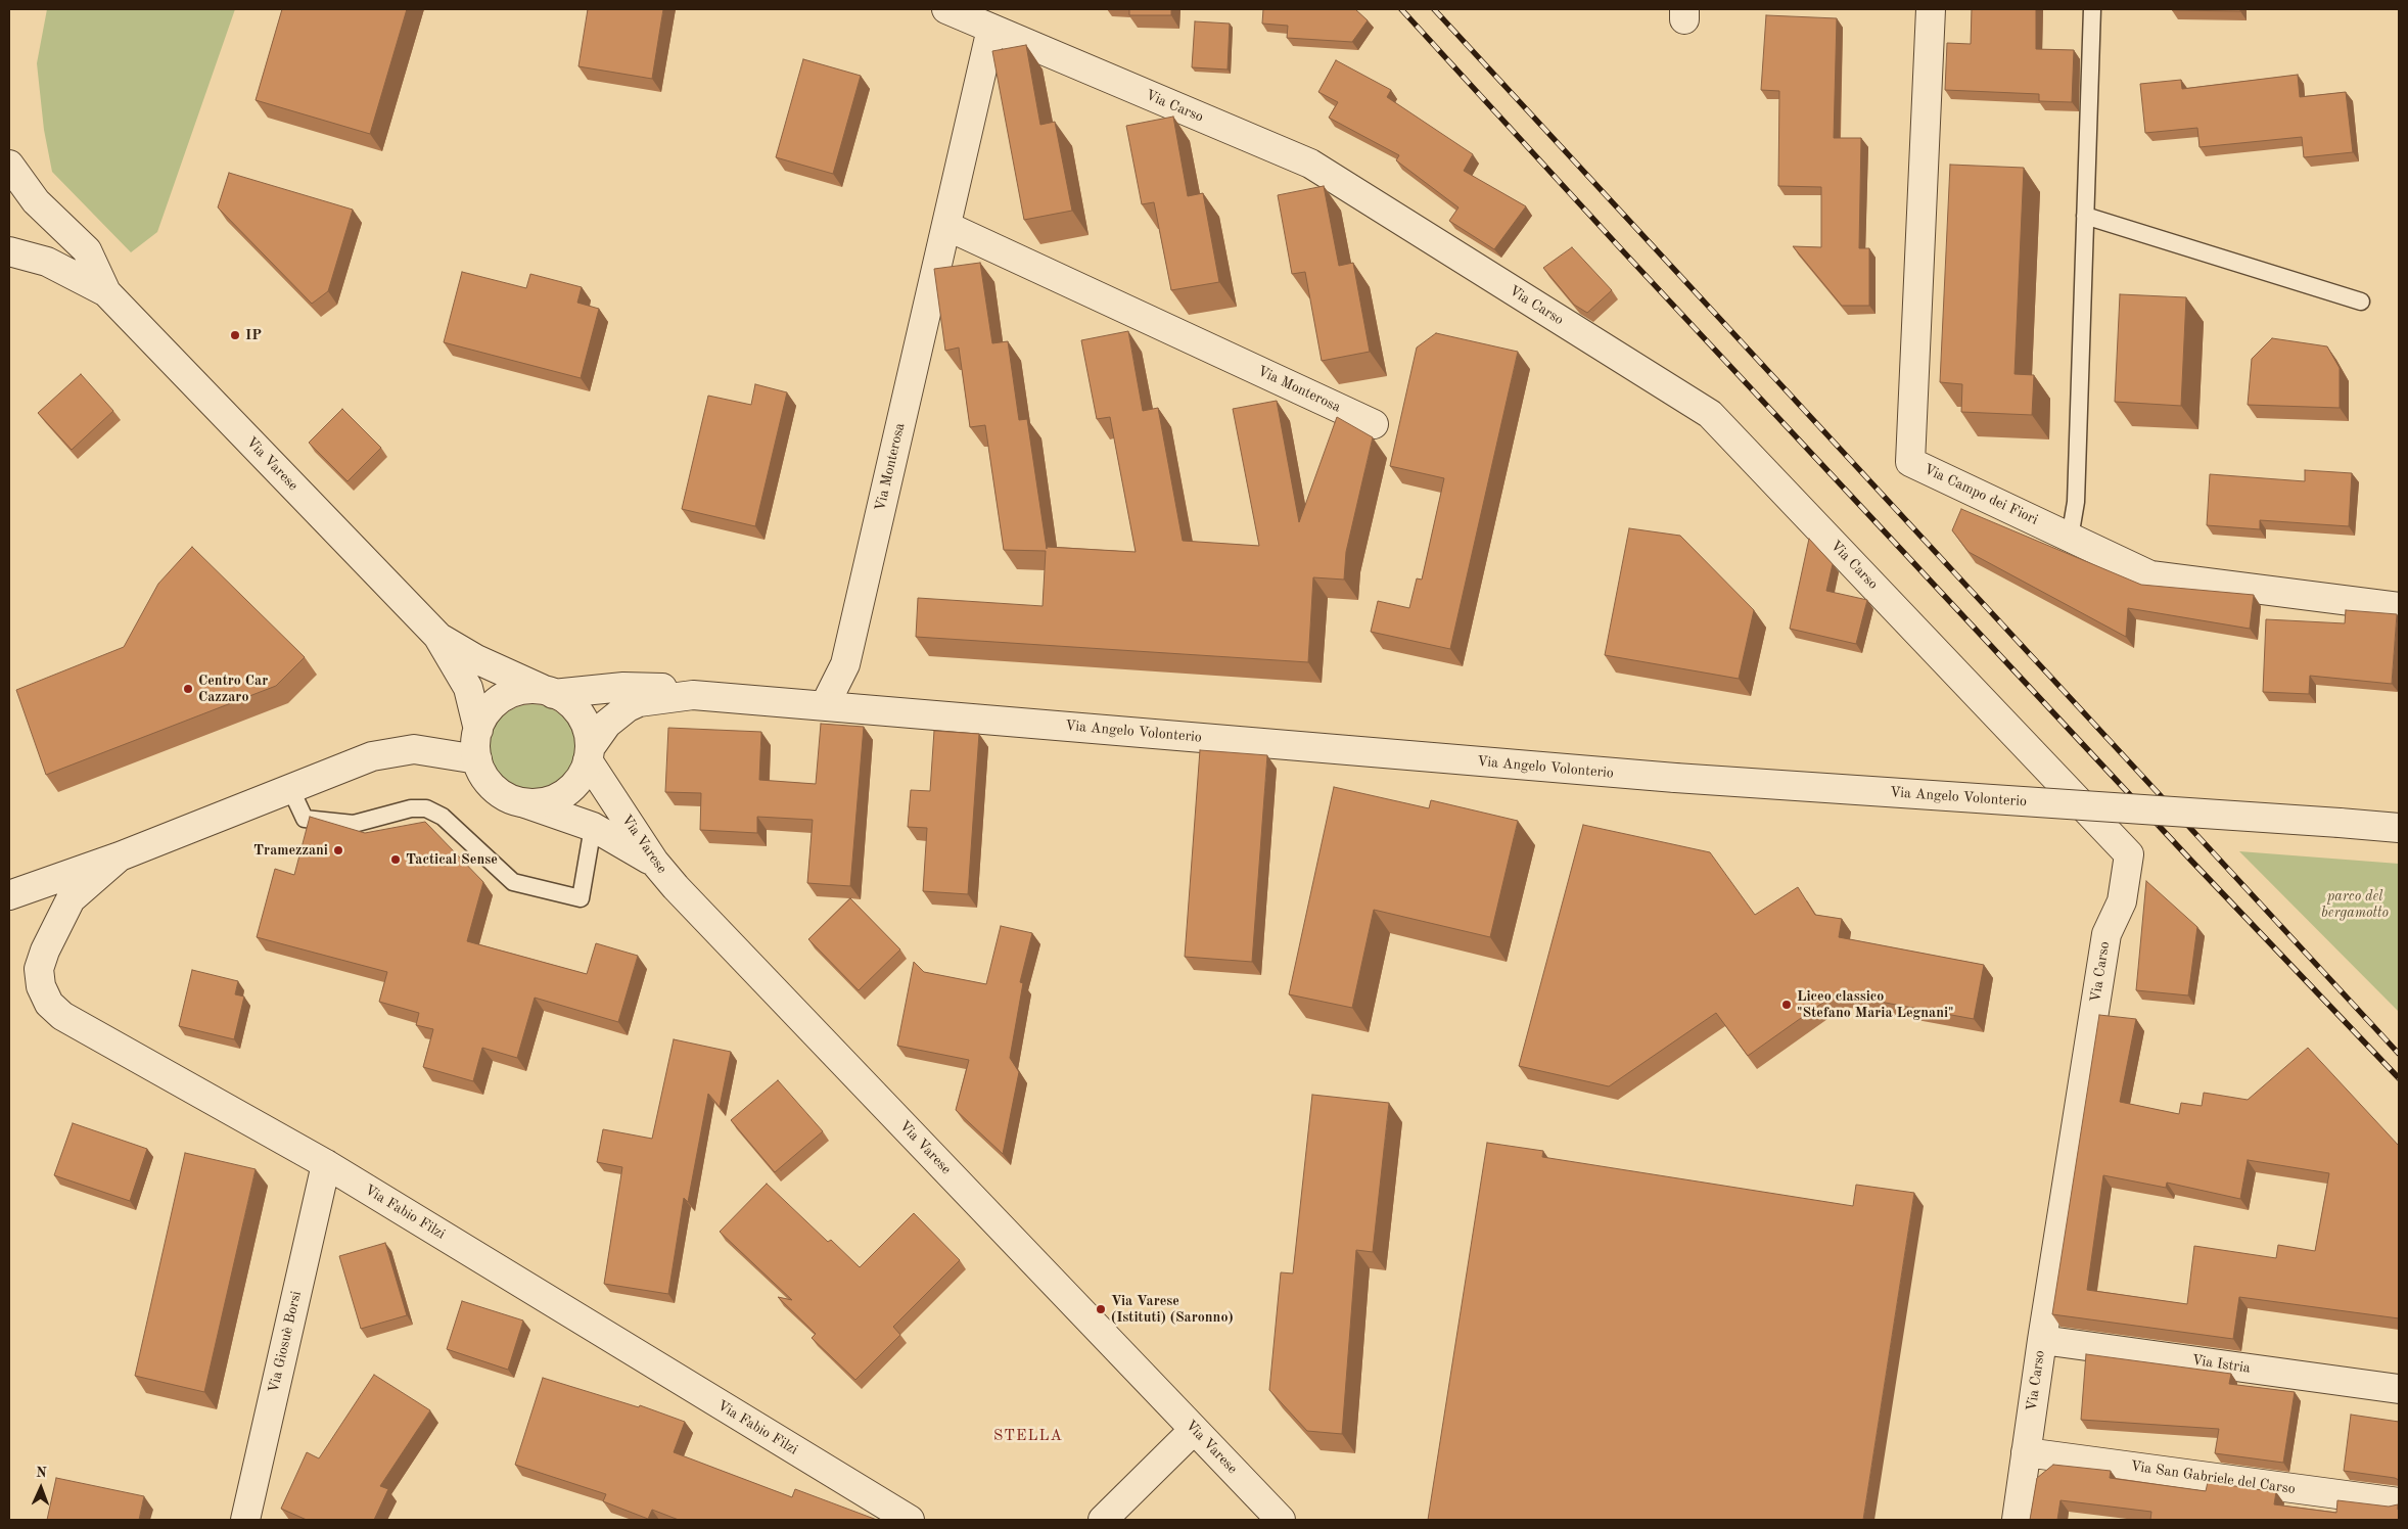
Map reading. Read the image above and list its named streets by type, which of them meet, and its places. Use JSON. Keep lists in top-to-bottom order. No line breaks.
{"streets":{"street":["Via Carso","Via Monterosa","Via Varese","Via Campo dei Fiori","Via Angelo Volonterio","Via Fabio Filzi","Via Giosuè Borsi","Via Istria","Via San Gabriele del Carso"]},"crossings":[["Via Carso","Via Monterosa"],["Via Carso","Via Istria"],["Via Carso","Via San Gabriele del Carso"],["Via Monterosa","Via Angelo Volonterio"],["Via Varese","Via Angelo Volonterio"],["Via Fabio Filzi","Via Giosuè Borsi"]],"districts":["STELLA"],"parks":["parco del bergamotto"],"places":["IP","Centro Car Cazzaro","Tramezzani","Tactical Sense","Liceo classico \"Stefano Maria Legnani\"","Via Varese (Istituti) (Saronno)"],"north":"top"}
